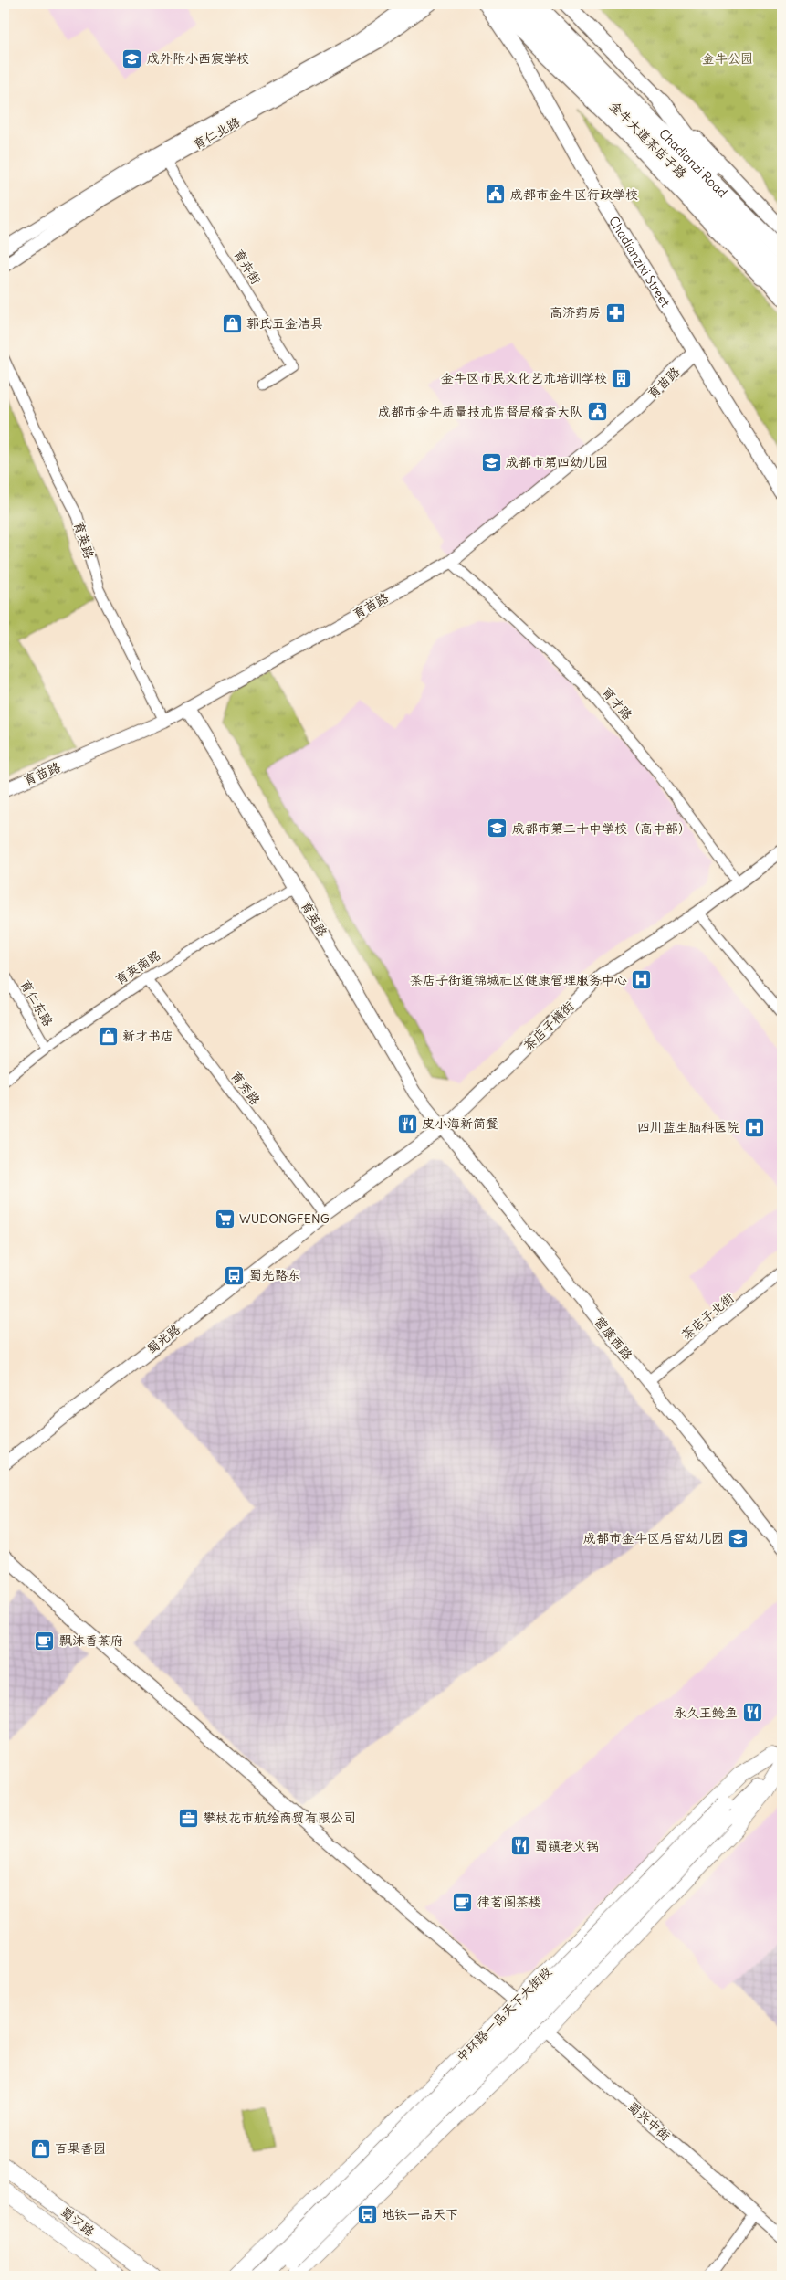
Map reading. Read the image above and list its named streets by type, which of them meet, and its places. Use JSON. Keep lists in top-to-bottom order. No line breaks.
{"streets":{"highway":["金牛大道茶店子路","Chadianzi Road"],"main road":["Chadianzixi Street","中环路一品天下大街段","蜀汉路"],"street":["育仁北路","育卉街","育苗路","育英路","育才路","育英南路","育仁东路","茶店子横街","育秀路","茶店子北街","营康西路","蜀光路","蜀兴中街"]},"crossings":[["育仁北路","育卉街"],["金牛大道茶店子路","Chadianzi Road"],["Chadianzixi Street","育苗路"],["育苗路","育英路"],["育苗路","育才路"],["育英路","育英南路"],["育英路","茶店子横街"],["育英路","营康西路"],["育才路","茶店子横街"],["育英南路","育仁东路"],["育英南路","育秀路"],["茶店子横街","育秀路"],["茶店子横街","营康西路"],["茶店子横街","蜀光路"],["育秀路","蜀光路"],["茶店子北街","营康西路"],["中环路一品天下大街段","蜀兴中街"]],"parks":["金牛公园"],"places":{"school or university":["成外附小西宸学校","成都市第四幼儿园","成都市第二十中学校（高中部）","成都市金牛区启智幼儿园"],"public building":["成都市金牛区行政学校","成都市金牛质量技术监督局稽查大队"],"pharmacy":["高济药房"],"shop":["郭氏五金洁具","新才书店","百果香园"],"building":["金牛区市民文化艺术培训学校"],"hospital":["茶店子街道锦城社区健康管理服务中心","四川蓝生脑科医院"],"restaurant":["皮小海新简餐","永久王鲶鱼","蜀镇老火锅"],"supermarket":["WUDONGFENG"],"bus stop":["蜀光路东","地铁一品天下"],"cafe":["飘沫香茶府","律茗阁茶楼"],"office":["攀枝花市航绘商贸有限公司"]}}
